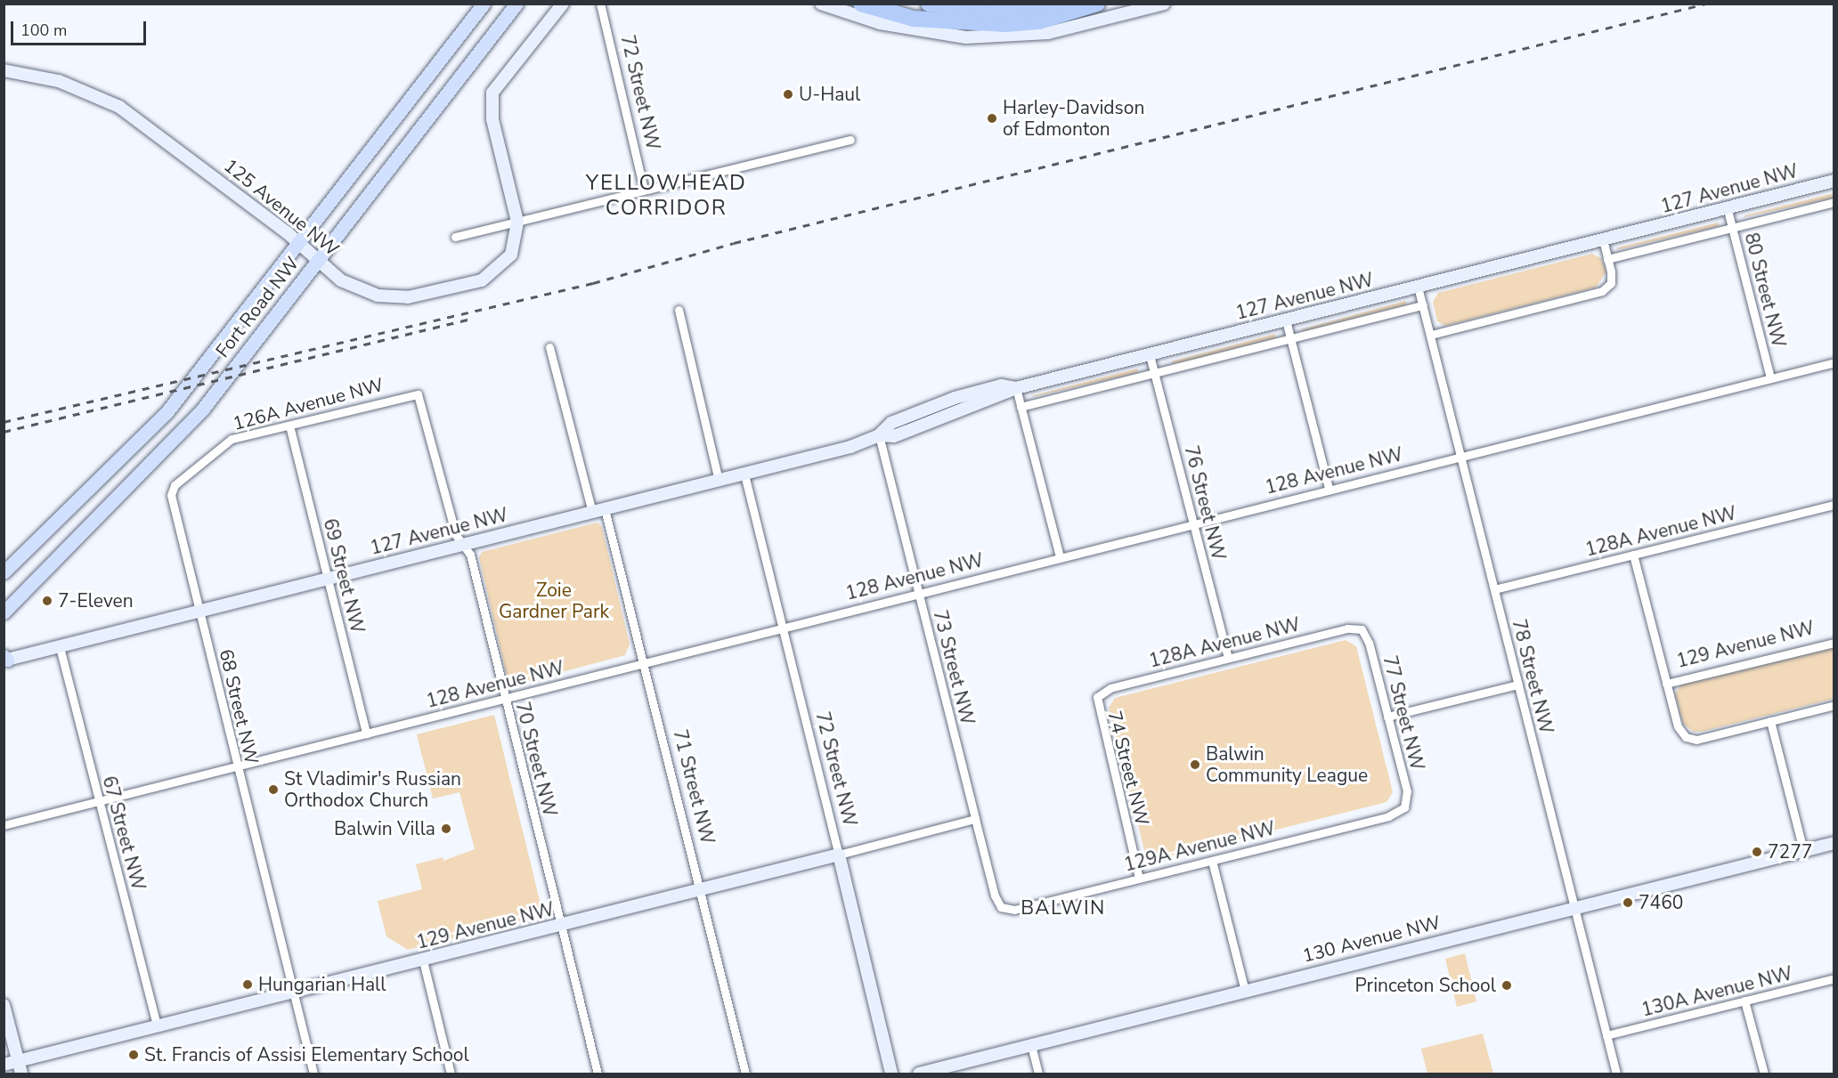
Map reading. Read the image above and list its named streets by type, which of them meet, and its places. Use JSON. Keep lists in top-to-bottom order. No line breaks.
{"streets":{"main road":["Fort Road NW"],"street":["72 Street NW","127 Avenue NW","125 Avenue NW","80 Street NW","126A Avenue NW","128 Avenue NW","76 Street NW","128A Avenue NW","69 Street NW","129 Avenue NW","73 Street NW","78 Street NW","68 Street NW","77 Street NW","70 Street NW","74 Street NW","71 Street NW","67 Street NW","129A Avenue NW","130 Avenue NW","130A Avenue NW"]},"crossings":[["72 Street NW","127 Avenue NW"],["72 Street NW","128 Avenue NW"],["72 Street NW","129 Avenue NW"],["127 Avenue NW","80 Street NW"],["127 Avenue NW","76 Street NW"],["127 Avenue NW","69 Street NW"],["127 Avenue NW","73 Street NW"],["127 Avenue NW","78 Street NW"],["127 Avenue NW","68 Street NW"],["127 Avenue NW","70 Street NW"],["127 Avenue NW","71 Street NW"],["127 Avenue NW","67 Street NW"],["125 Avenue NW","Fort Road NW"],["80 Street NW","128 Avenue NW"],["126A Avenue NW","69 Street NW"],["126A Avenue NW","68 Street NW"],["126A Avenue NW","70 Street NW"],["128 Avenue NW","76 Street NW"],["128 Avenue NW","69 Street NW"],["128 Avenue NW","73 Street NW"],["128 Avenue NW","78 Street NW"],["128 Avenue NW","68 Street NW"],["128 Avenue NW","70 Street NW"],["128 Avenue NW","71 Street NW"],["128 Avenue NW","67 Street NW"],["76 Street NW","128A Avenue NW"],["128A Avenue NW","78 Street NW"],["128A Avenue NW","77 Street NW"],["128A Avenue NW","74 Street NW"],["129 Avenue NW","73 Street NW"],["129 Avenue NW","68 Street NW"],["129 Avenue NW","70 Street NW"],["129 Avenue NW","71 Street NW"],["129 Avenue NW","67 Street NW"],["73 Street NW","129A Avenue NW"],["78 Street NW","130 Avenue NW"],["78 Street NW","130A Avenue NW"],["77 Street NW","129A Avenue NW"],["74 Street NW","129A Avenue NW"]],"districts":["YELLOWHEAD CORRIDOR","BALWIN"],"parks":["Zoie Gardner Park"],"places":["U-Haul","Harley-Davidson of Edmonton","7-Eleven","Balwin Community League","St Vladimir's Russian Orthodox Church","Balwin Villa","7277","7460","Hungarian Hall","Princeton School","St. Francis of Assisi Elementary School"],"scale_bar":"100 m"}
